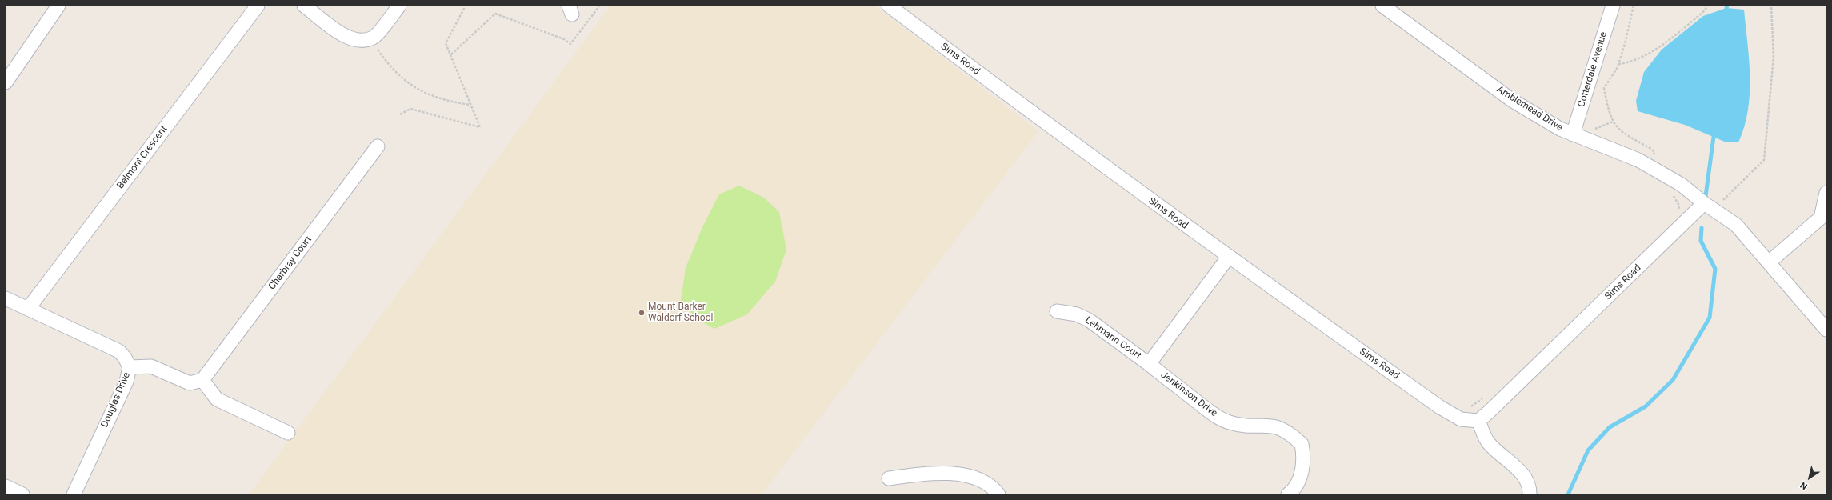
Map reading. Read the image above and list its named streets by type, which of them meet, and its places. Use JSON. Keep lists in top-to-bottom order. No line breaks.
{"streets":{"street":["Sims Road","Cotterdale Avenue","Amblemead Drive","Belmont Crescent","Charbray Court","Lehmann Court","Jenkinson Drive","Douglas Drive"]},"crossings":[["Sims Road","Amblemead Drive"],["Cotterdale Avenue","Amblemead Drive"],["Belmont Crescent","Douglas Drive"],["Lehmann Court","Jenkinson Drive"]],"places":["Mount Barker Waldorf School"],"north":"bottom left"}
